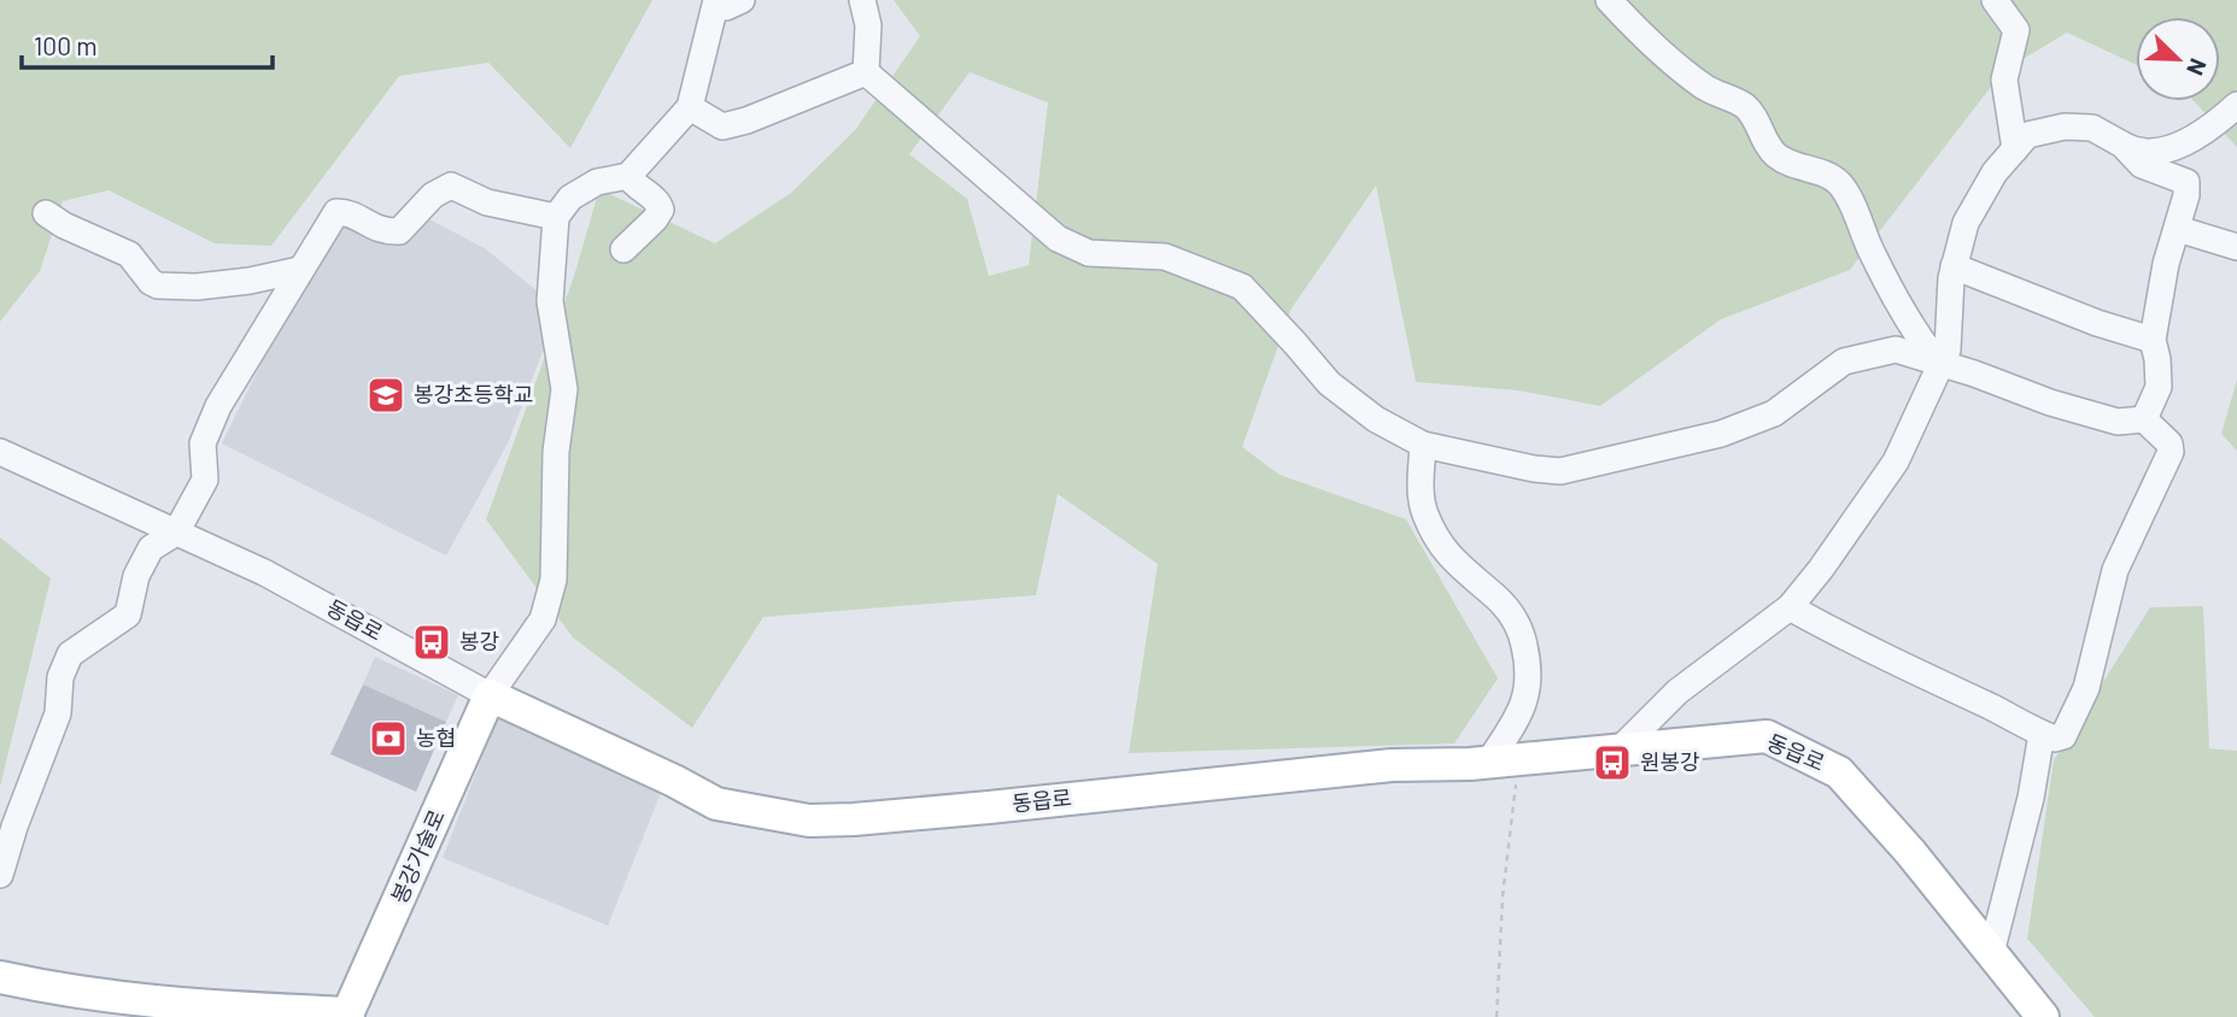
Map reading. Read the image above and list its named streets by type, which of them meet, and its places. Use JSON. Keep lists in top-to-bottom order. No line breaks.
{"streets":{"main road":["동읍로","봉강가술로"]},"crossings":[["동읍로","봉강가술로"]],"places":{"school or university":["봉강초등학교"],"bus stop":["봉강","원봉강"],"bank":["농협"]},"scale_bar":"100 m","north":"bottom right"}
